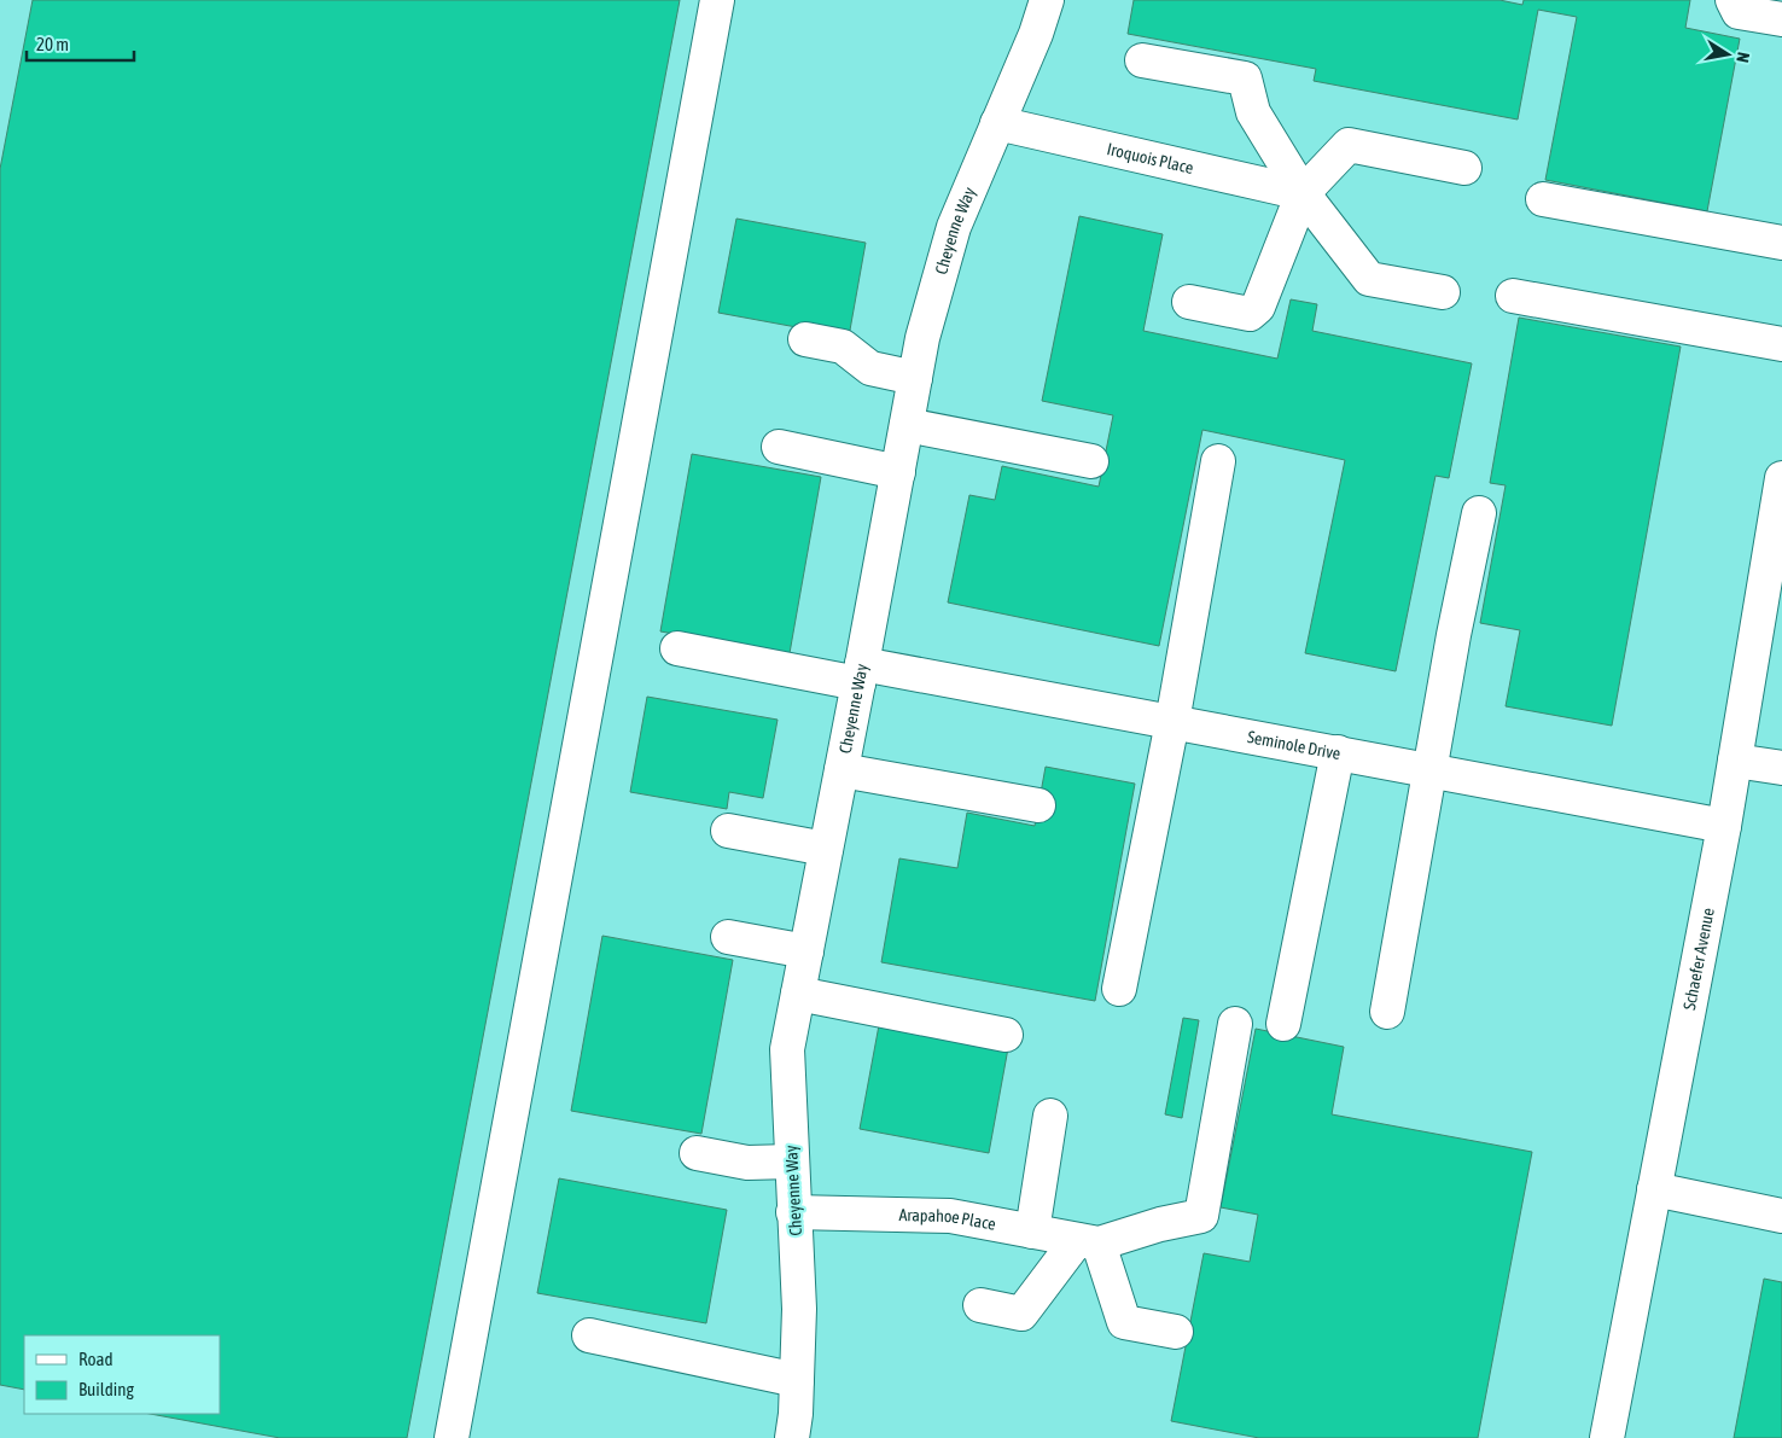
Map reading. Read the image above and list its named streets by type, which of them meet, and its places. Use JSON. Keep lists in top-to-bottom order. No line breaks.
{"streets":{"street":["Iroquois Place","Cheyenne Way","Seminole Drive","Schaefer Avenue","Arapahoe Place"]},"crossings":[["Iroquois Place","Cheyenne Way"],["Cheyenne Way","Seminole Drive"],["Cheyenne Way","Arapahoe Place"],["Seminole Drive","Schaefer Avenue"]],"legend":["Road","Building"],"scale_bar":"20 m","north":"right"}
